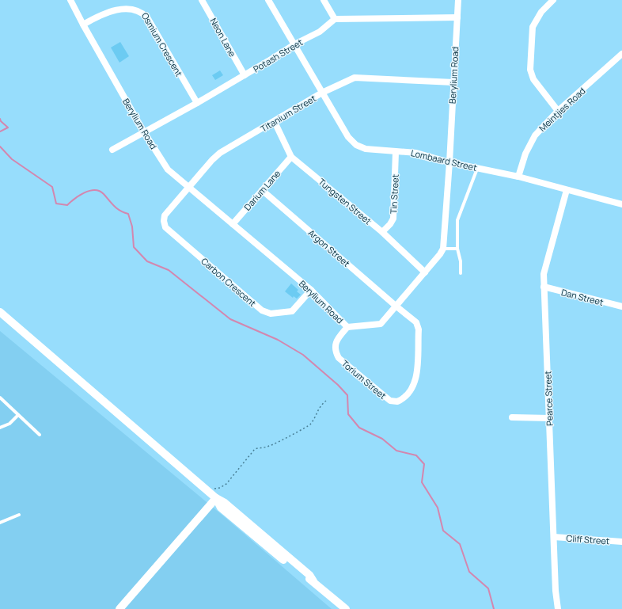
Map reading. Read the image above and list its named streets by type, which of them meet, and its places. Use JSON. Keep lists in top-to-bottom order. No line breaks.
{"streets":{"street":["Neon Lane","Osmium Crescent","Potash Street","Berylium Road","Meintjies Road","Titanium Street","Lombaard Street","Darium Lane","Tin Street","Tungsten Street","Argon Street","Carbon Crescent","Dan Street","Torium Street","Pearce Street","Cliff Street"]},"crossings":[["Neon Lane","Potash Street"],["Osmium Crescent","Potash Street"],["Osmium Crescent","Berylium Road"],["Potash Street","Berylium Road"],["Potash Street","Lombaard Street"],["Berylium Road","Titanium Street"],["Berylium Road","Lombaard Street"],["Berylium Road","Darium Lane"],["Berylium Road","Tungsten Street"],["Berylium Road","Argon Street"],["Berylium Road","Carbon Crescent"],["Berylium Road","Torium Street"],["Meintjies Road","Lombaard Street"],["Titanium Street","Lombaard Street"],["Titanium Street","Tungsten Street"],["Titanium Street","Carbon Crescent"],["Lombaard Street","Tin Street"],["Lombaard Street","Pearce Street"],["Darium Lane","Tungsten Street"],["Darium Lane","Argon Street"],["Tin Street","Tungsten Street"],["Argon Street","Torium Street"],["Dan Street","Pearce Street"],["Pearce Street","Cliff Street"]]}
